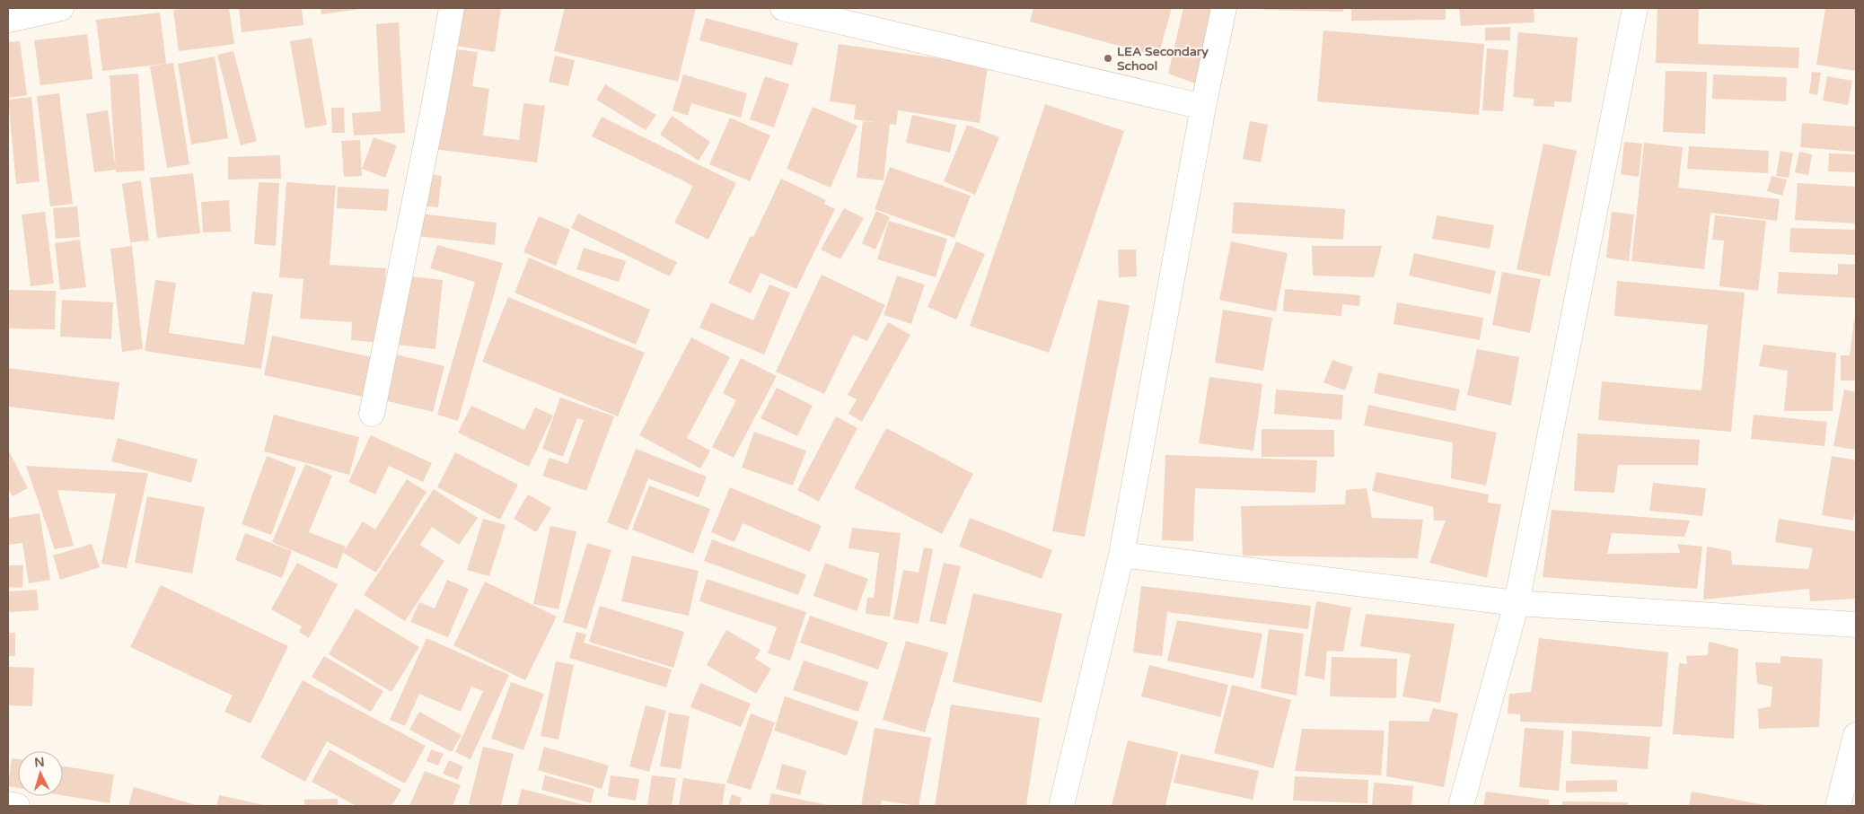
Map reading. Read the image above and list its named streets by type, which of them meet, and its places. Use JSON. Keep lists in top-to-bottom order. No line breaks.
{"places":["LEA Secondary School"],"north":"top"}
